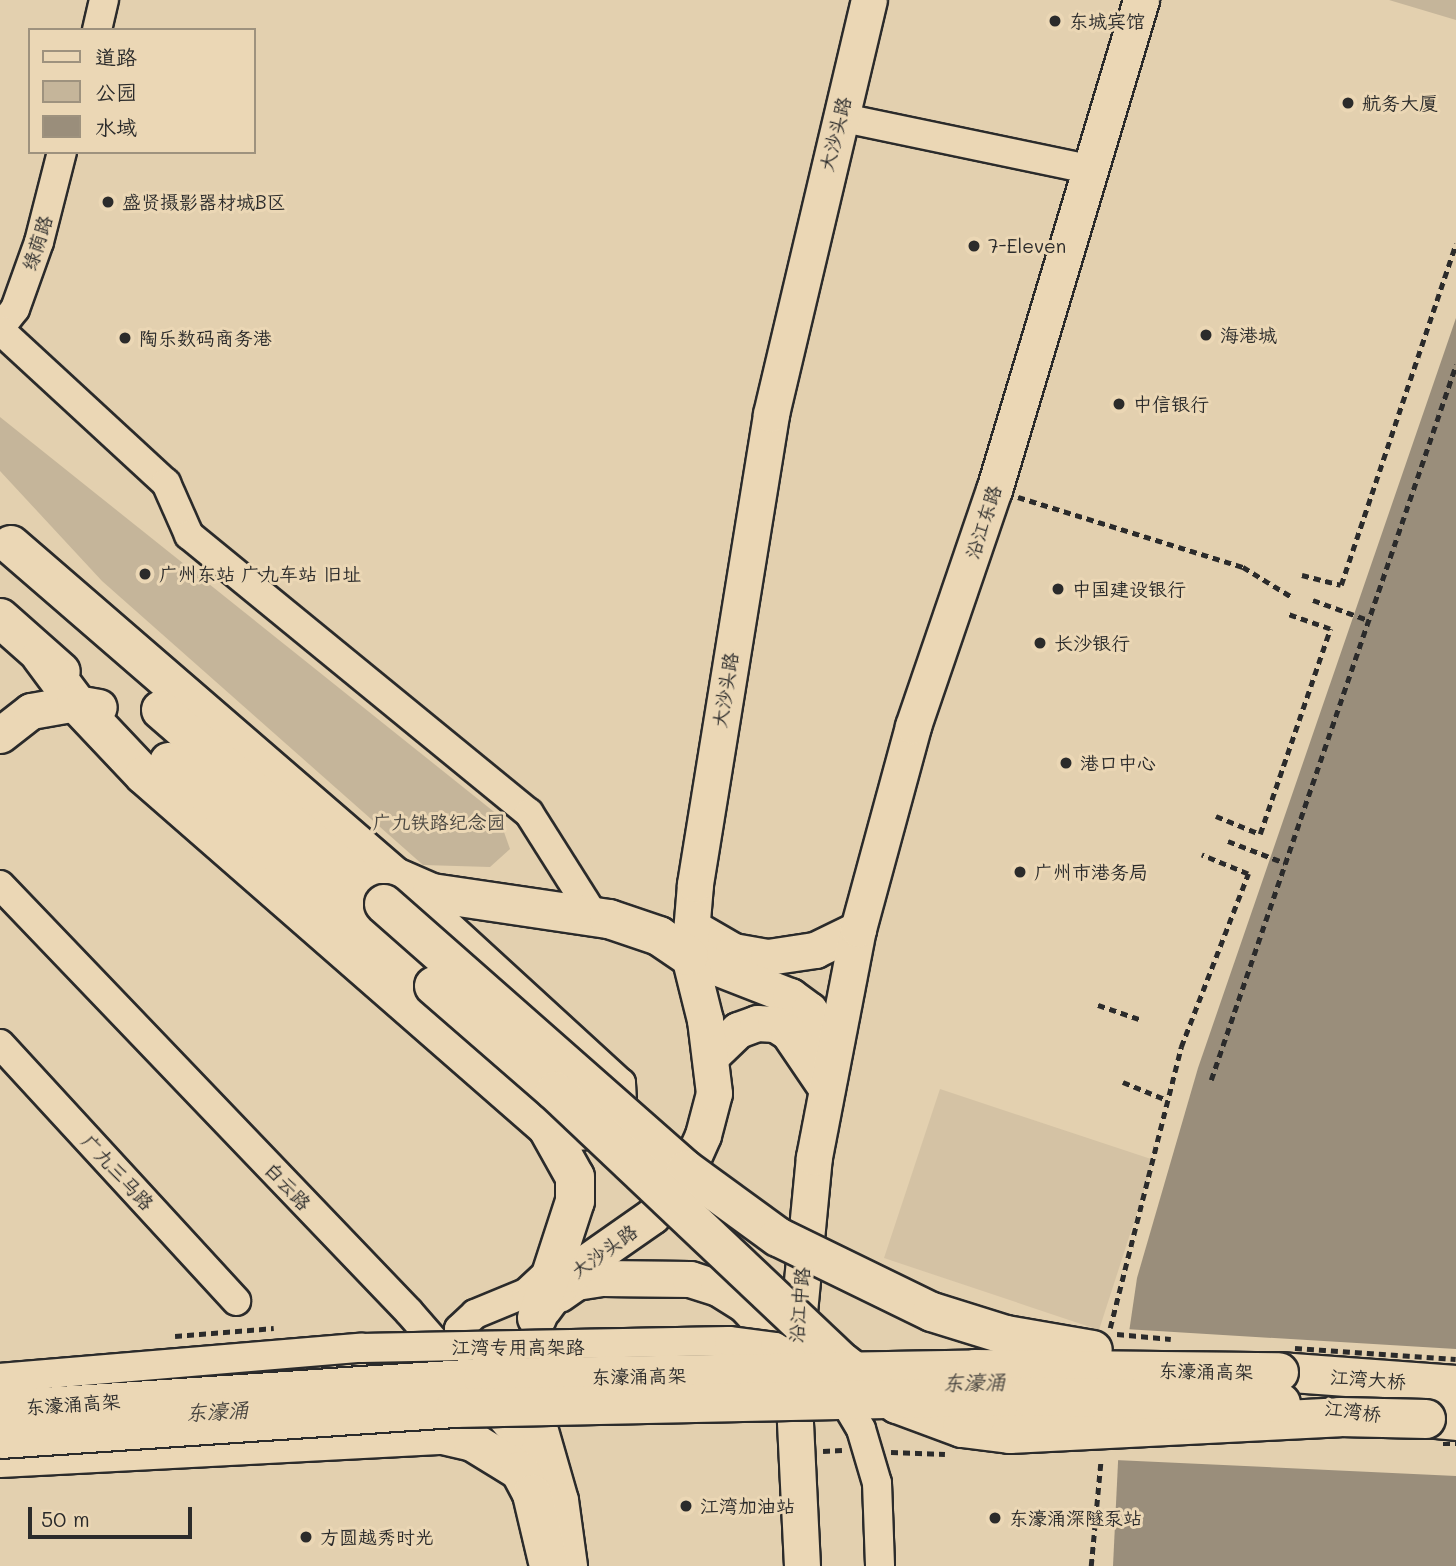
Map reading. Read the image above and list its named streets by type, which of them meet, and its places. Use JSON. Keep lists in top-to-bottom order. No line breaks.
{"streets":{"highway":["东濠涌高架","江湾大桥","江湾桥"],"main road":["大沙头路","沿江东路","沿江中路"],"street":["绿荫路","广九三马路","白云路","江湾专用高架路"]},"crossings":[["沿江东路","沿江中路"],["东濠涌高架","江湾大桥"],["东濠涌高架","江湾桥"],["江湾大桥","江湾桥"]],"water":["东濠涌"],"parks":["广九铁路纪念园"],"places":["东城宾馆","航务大厦","盛贤摄影器材城B区","7-Eleven","海港城","陶乐数码商务港","中信银行","广州东站 广九车站 旧址","中国建设银行","长沙银行","港口中心","广州市港务局","江湾加油站","东濠涌深隧泵站","方圆越秀时光"],"legend":["道路","公园","水域"],"scale_bar":"50 m"}
